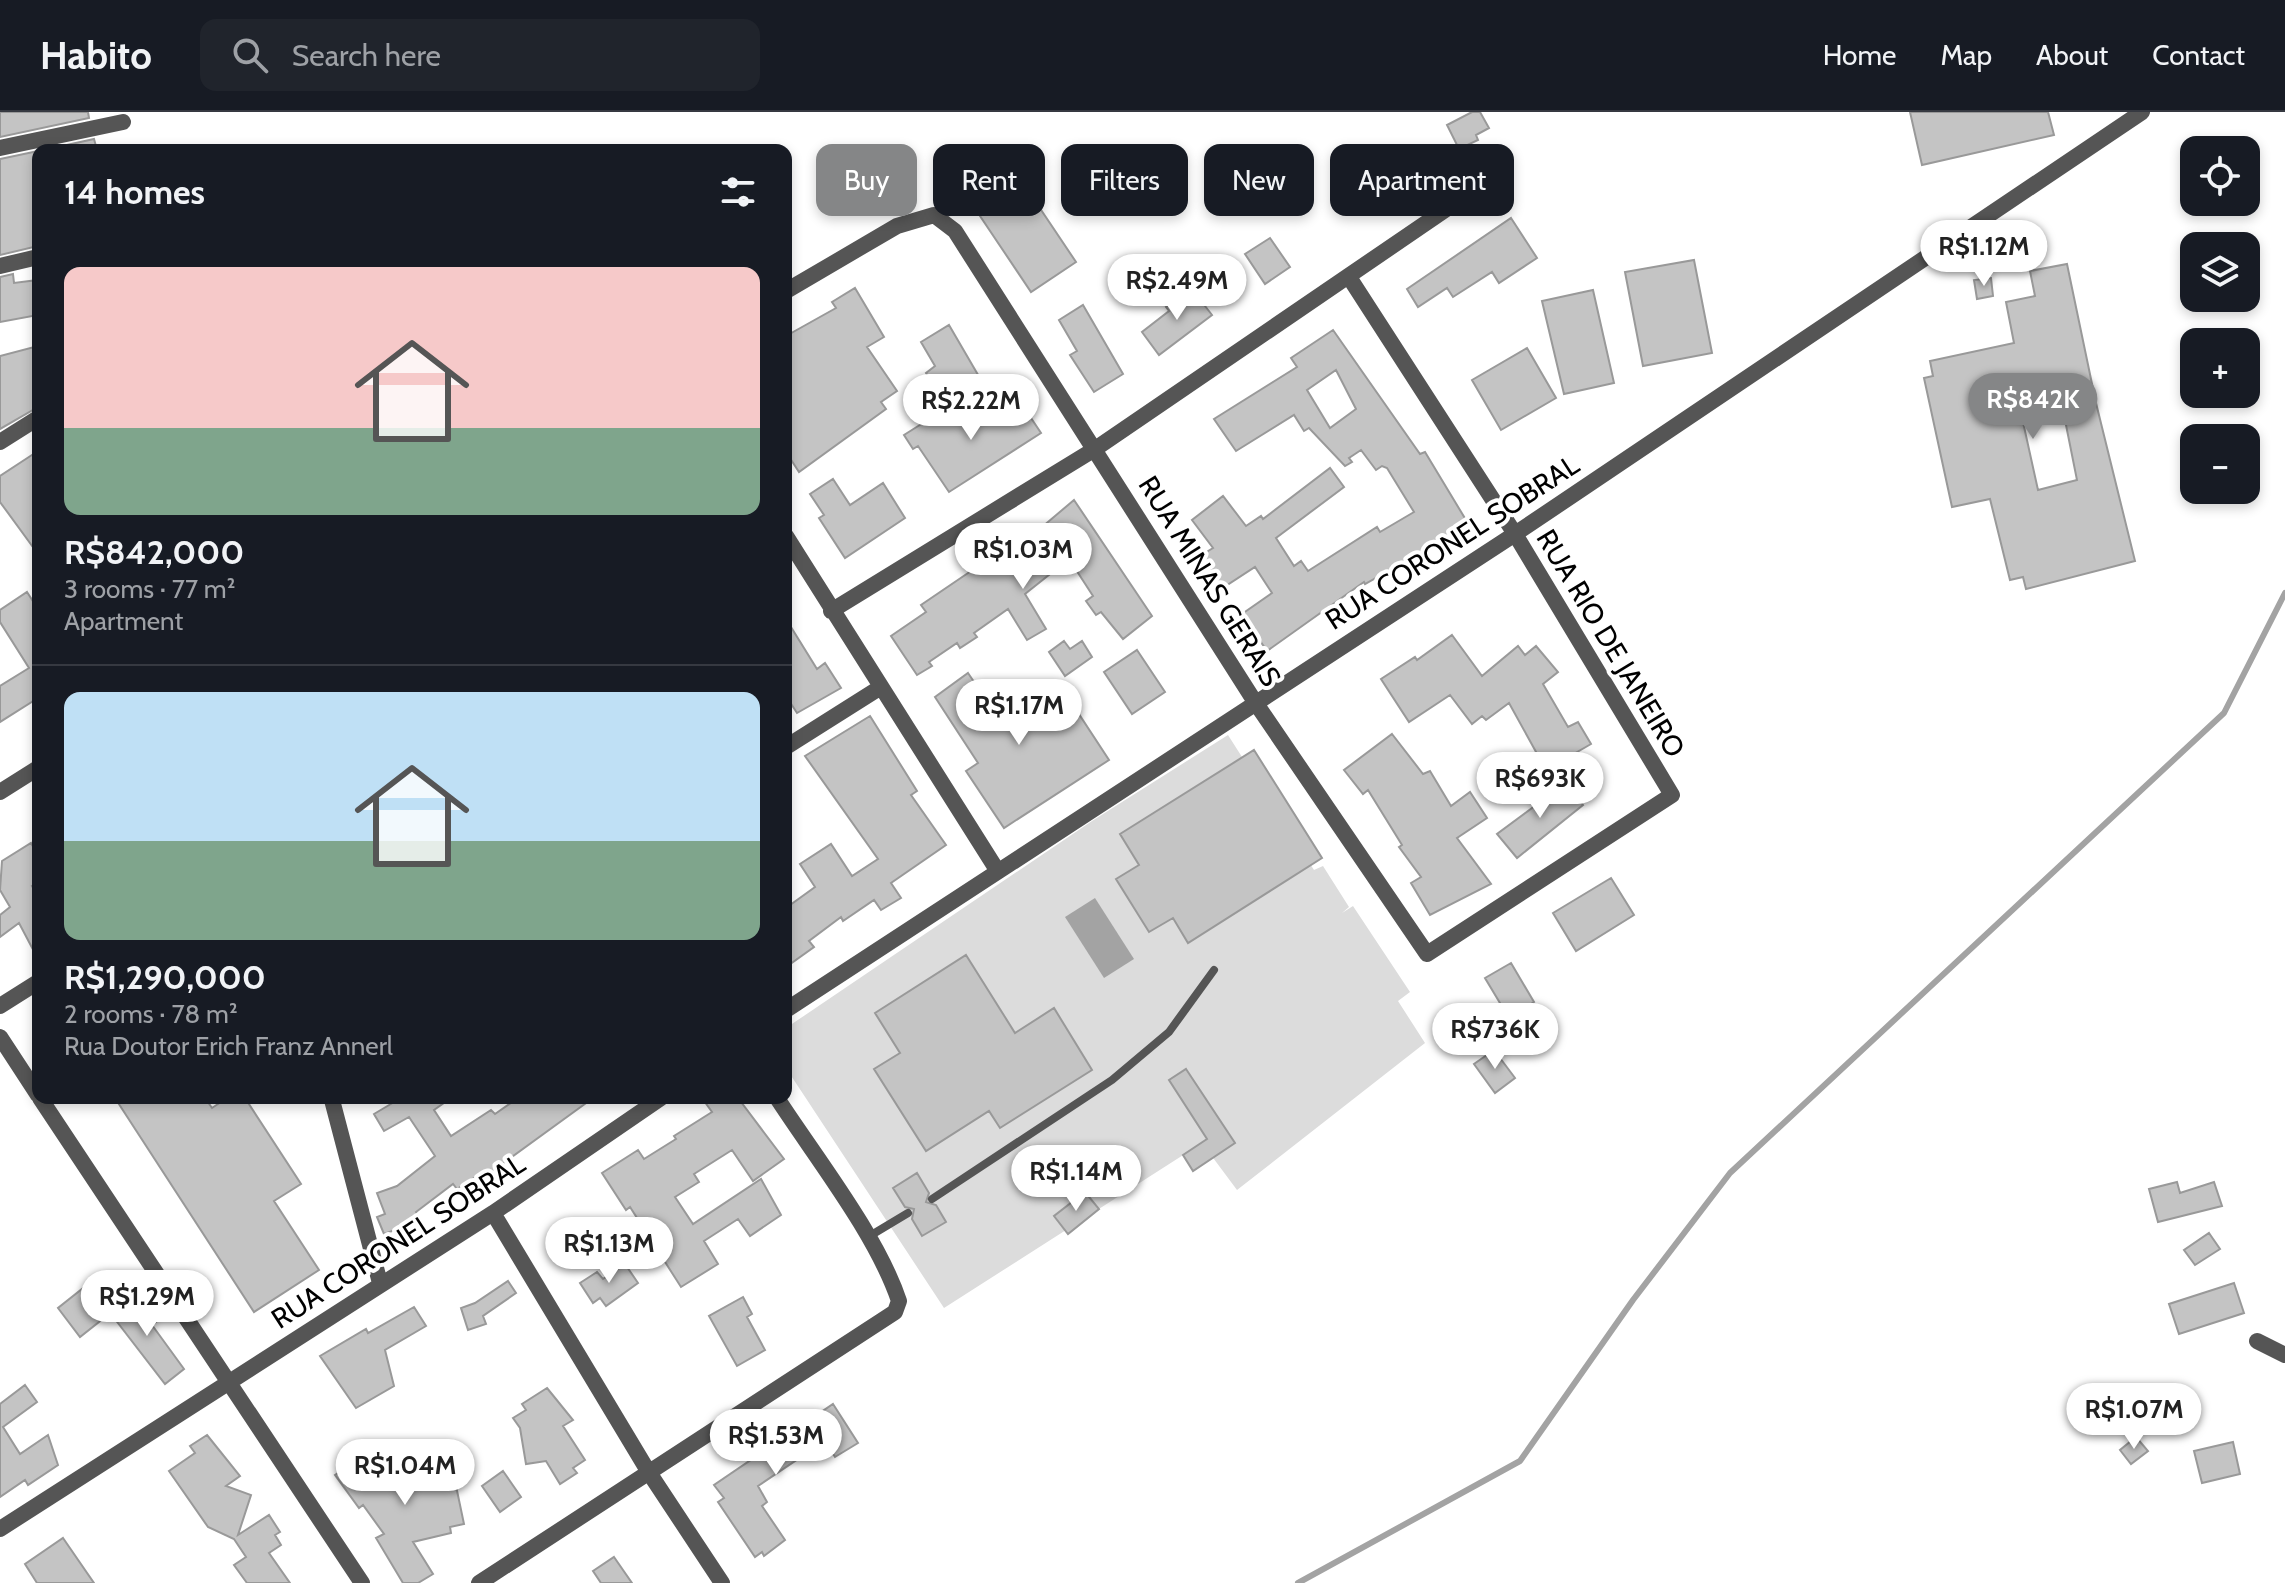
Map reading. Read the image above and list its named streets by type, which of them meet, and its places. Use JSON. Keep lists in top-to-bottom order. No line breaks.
{"streets":{"street":["RUA CORONEL SOBRAL","RUA MINAS GERAIS","RUA RIO DE JANEIRO"]},"crossings":[["RUA CORONEL SOBRAL","RUA MINAS GERAIS"],["RUA CORONEL SOBRAL","RUA RIO DE JANEIRO"],["RUA MINAS GERAIS","RUA RIO DE JANEIRO"]],"page":{"header":"Habito","search":"Search here","nav":["Home","Map","About","Contact"],"map_buttons":["+","−"],"chip":["Buy","Rent","Filters","New","Apartment"],"heading":"14 homes","price":["R$1.12M","R$2.49M","R$842K","R$2.22M","R$1.03M","R$1.17M","R$693K","R$736K","R$1.14M","R$1.13M","R$1.29M","R$1.07M","R$1.53M","R$1.04M"],"list":[{"name":"R$842,000","note":"3 rooms · 77 m² · Apartment"},{"name":"R$1,290,000","note":"2 rooms · 78 m² · Rua Doutor Erich Franz Annerl"}]}}
